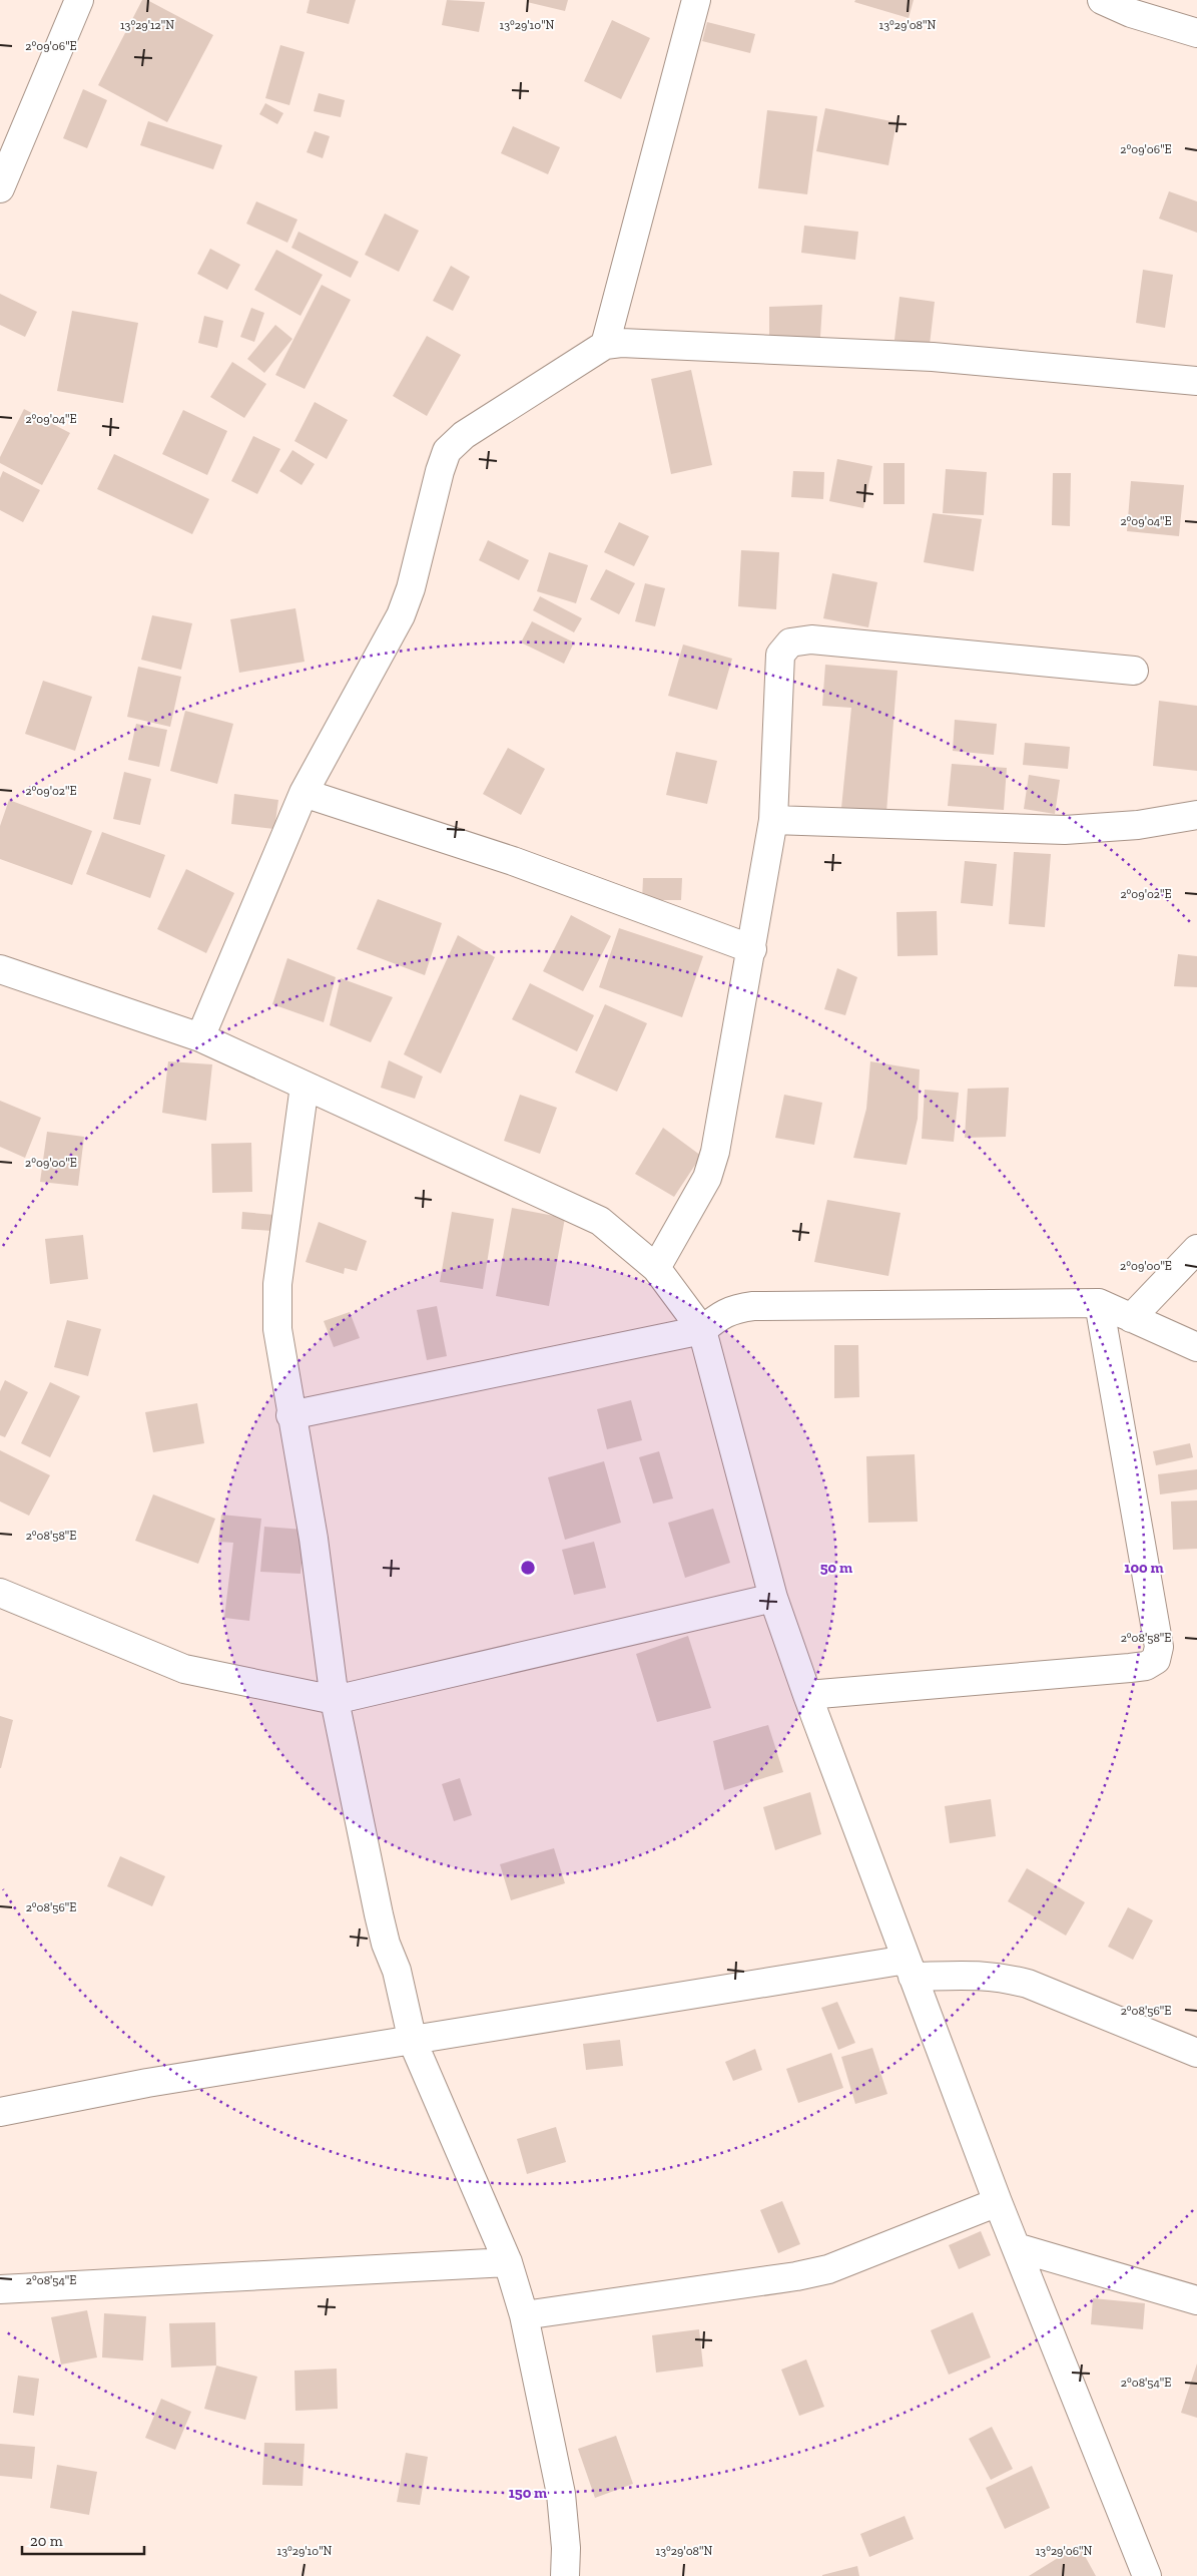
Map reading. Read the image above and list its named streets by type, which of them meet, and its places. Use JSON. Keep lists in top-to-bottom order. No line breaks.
{"scale_bar":"20 m","coordinates":["13°29'12\"N","13°29'10\"N","13°29'08\"N","2°09'06\"E","2°09'04\"E","2°09'02\"E","2°09'00\"E","2°08'58\"E","2°08'56\"E","2°08'54\"E","13°29'06\"N"],"rings":["50 m","100 m","150 m"]}
